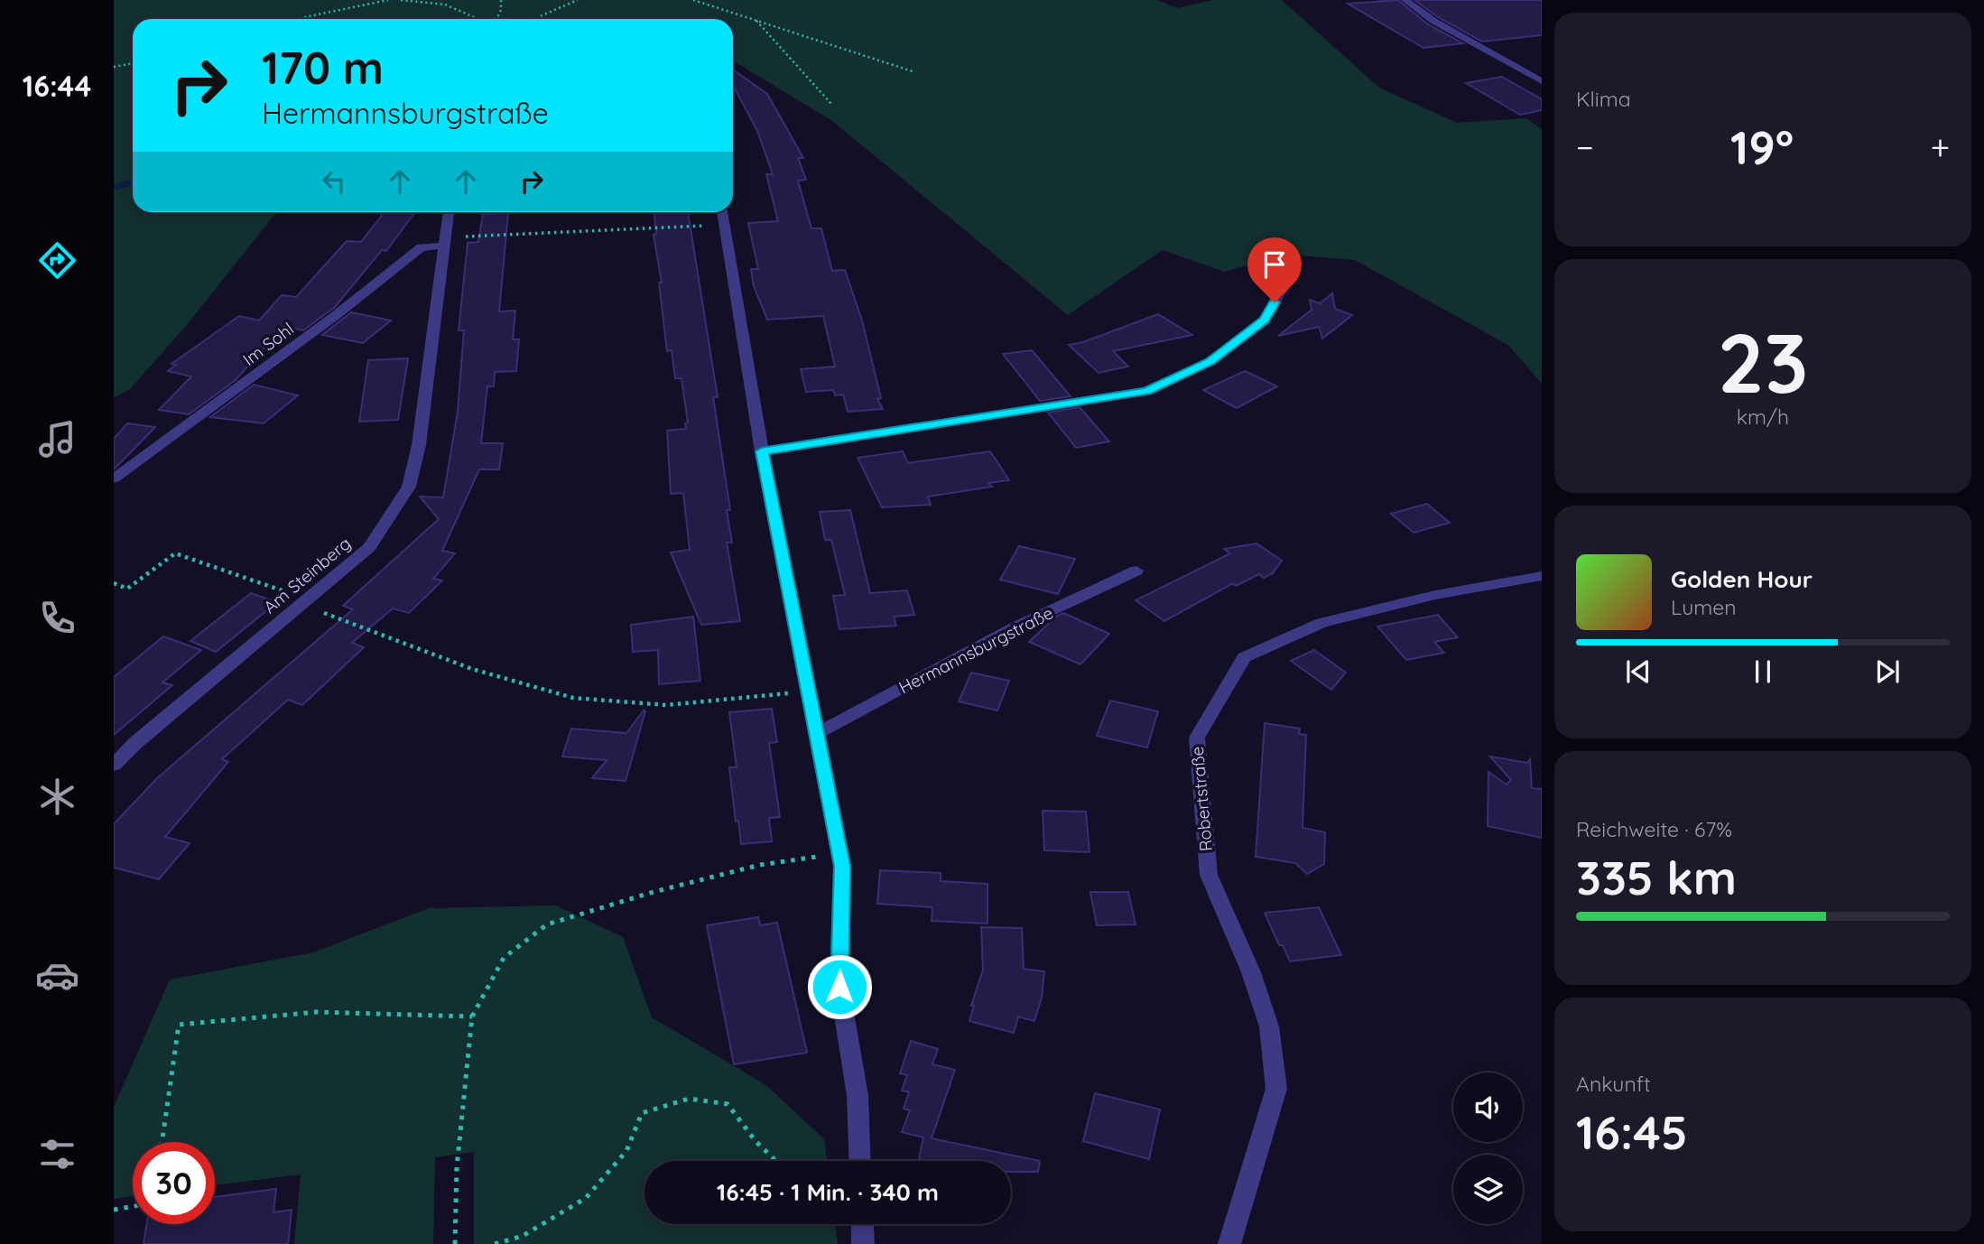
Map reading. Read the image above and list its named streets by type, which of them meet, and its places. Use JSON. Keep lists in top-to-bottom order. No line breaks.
{"streets":{"street":["Im Sohl","Am Steinberg","Hermannsburgstraße","Robertstraße"]},"crossings":[["Im Sohl","Am Steinberg"]],"page":{"tabs":"16:44","tile":["Klima",["23","km/h"],["Reichweite · 67%","335 km"],["Ankunft","16:45"]],"turn":["170 m","Hermannsburgstraße"],"heat":["−","19°","+"],"song":["Golden Hour","Lumen"],"limit":"30","trip":"16:45 · 1 Min. · 340 m"}}
